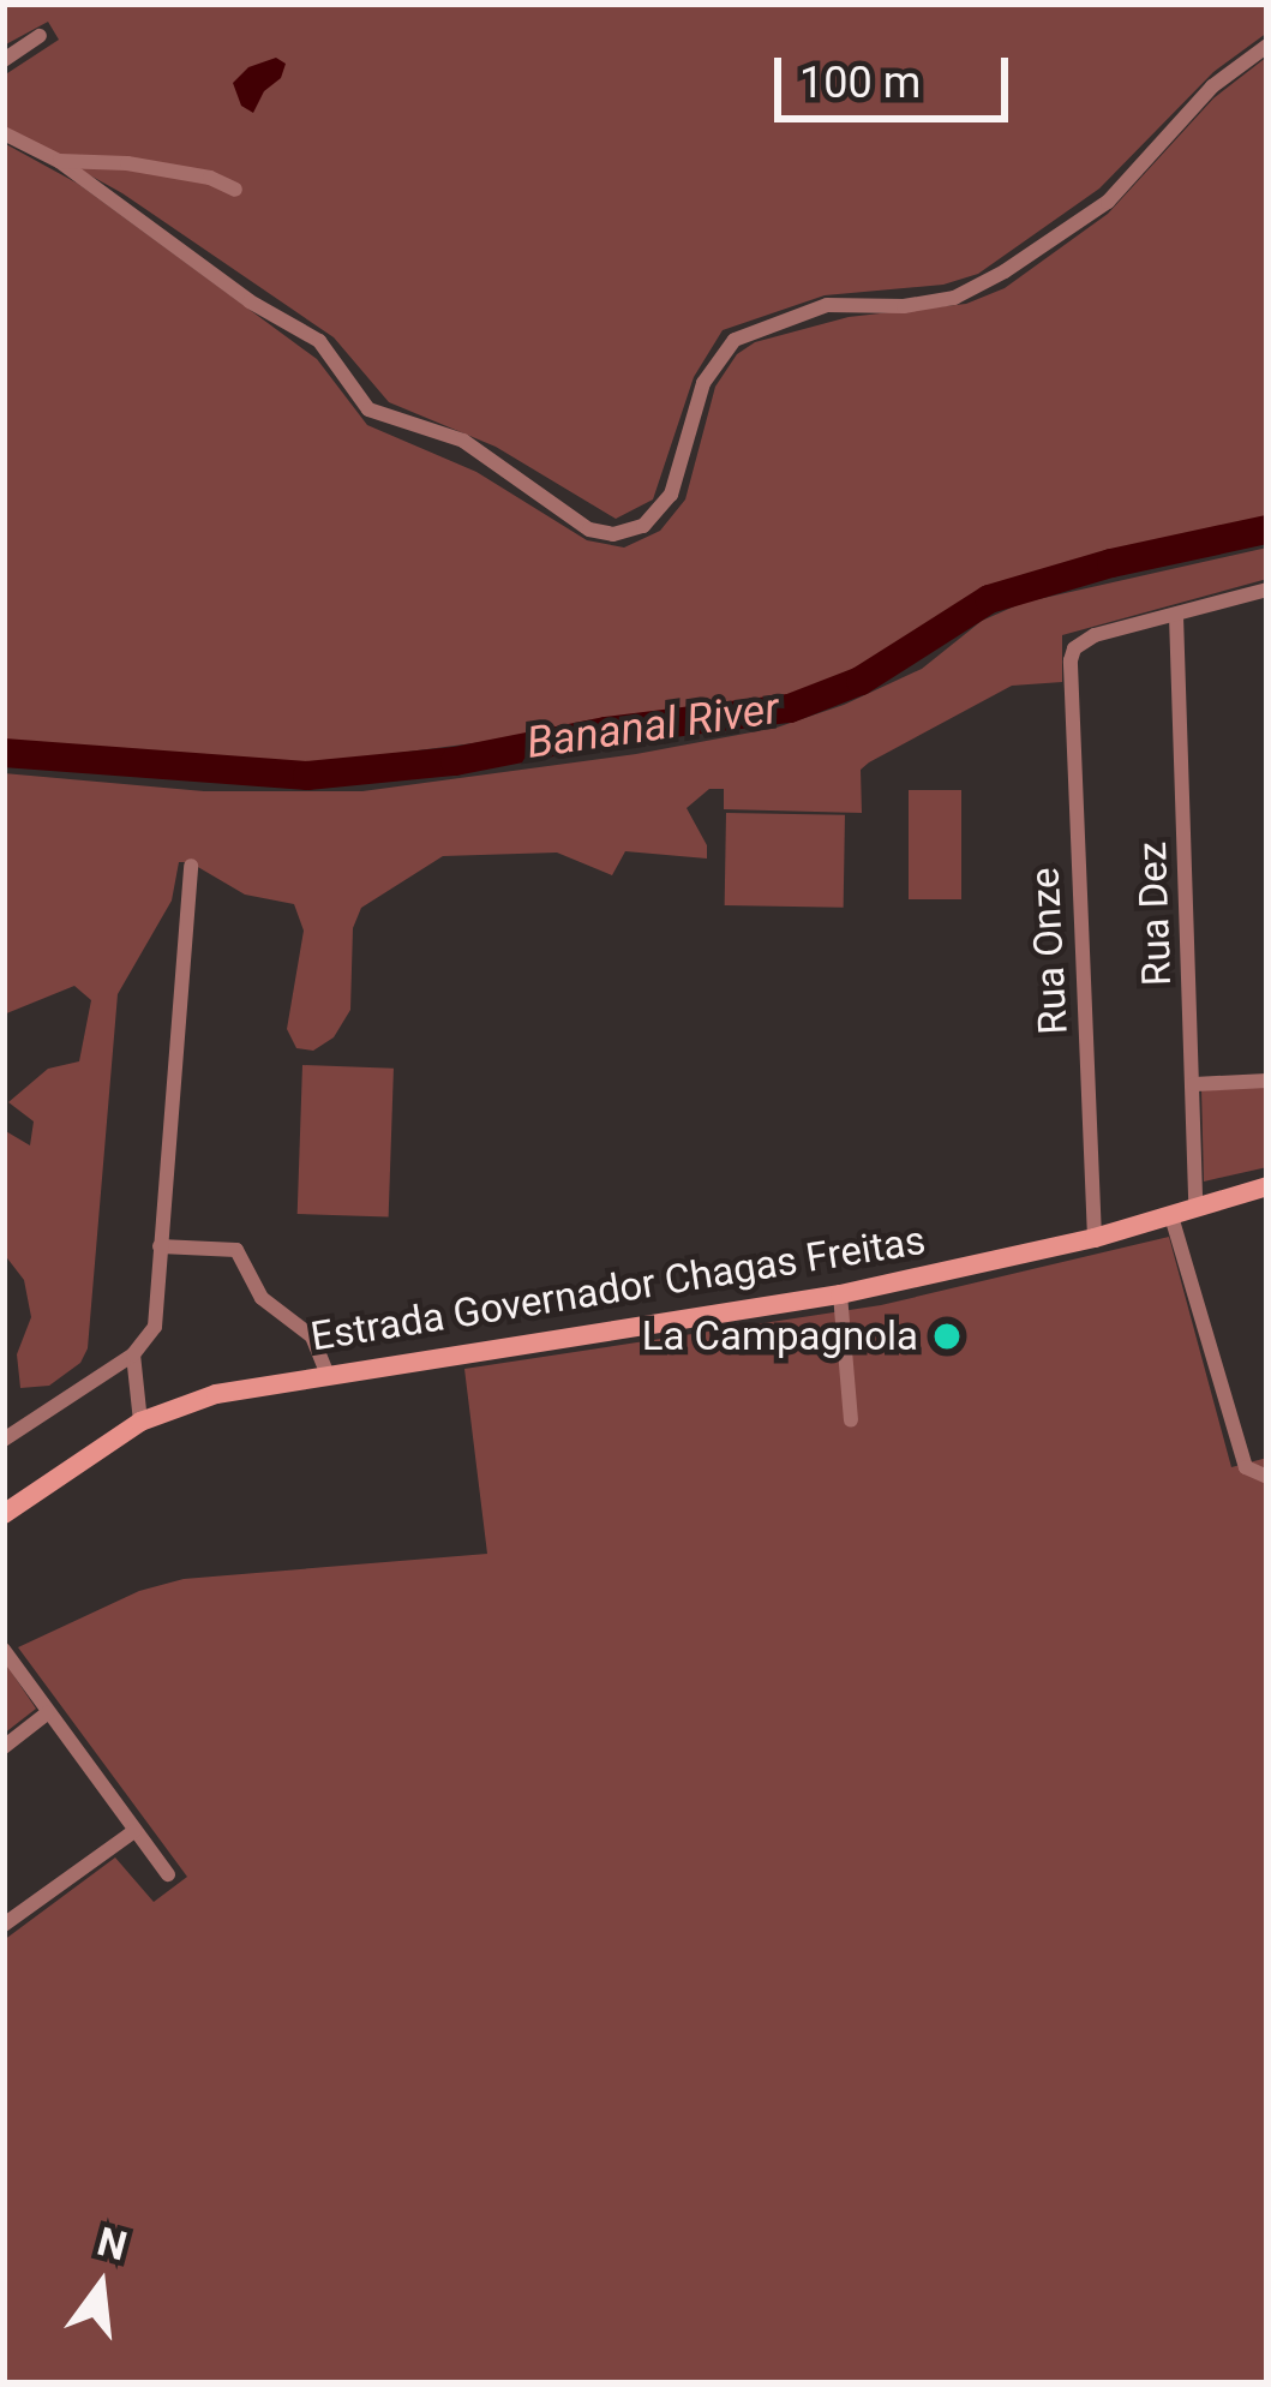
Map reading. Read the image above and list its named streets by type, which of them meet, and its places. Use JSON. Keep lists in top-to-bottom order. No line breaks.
{"streets":{"main road":["Estrada Governador Chagas Freitas"],"street":["Rua Dez","Rua Onze"]},"crossings":[["Rua Dez","Rua Onze"],["Rua Dez","Estrada Governador Chagas Freitas"],["Rua Onze","Estrada Governador Chagas Freitas"]],"water":["Bananal River"],"places":["La Campagnola"],"scale_bar":"100 m","north":"top"}
